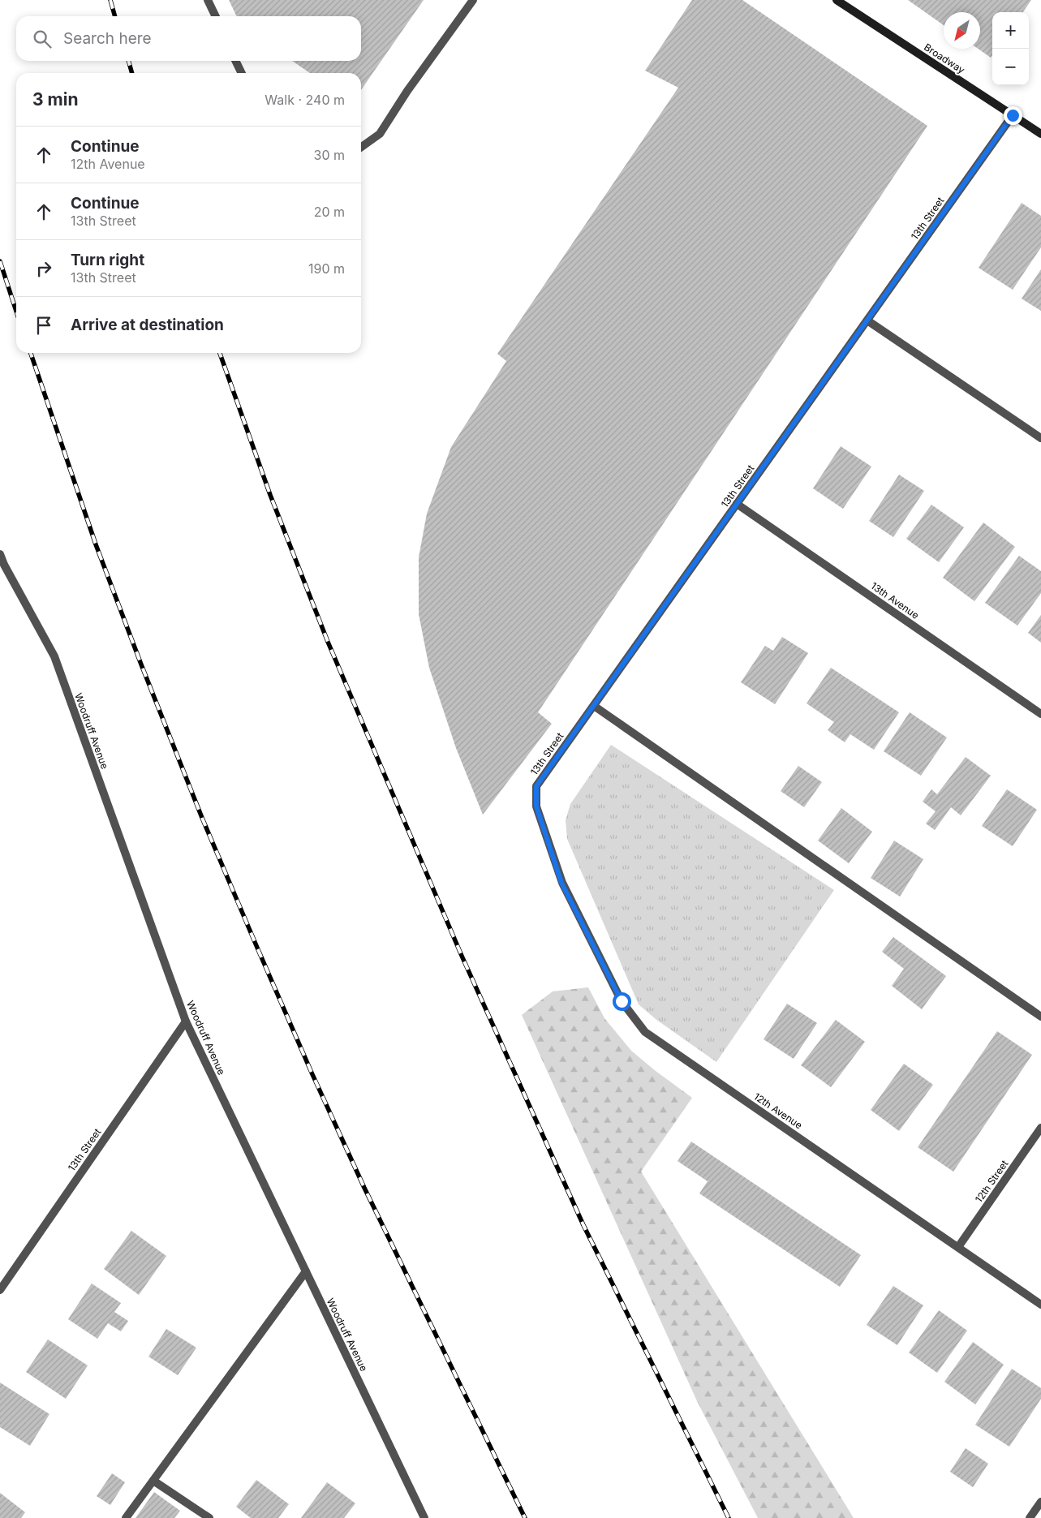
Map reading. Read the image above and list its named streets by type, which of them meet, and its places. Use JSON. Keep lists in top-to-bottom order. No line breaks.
{"streets":{"main road":["Broadway"],"street":["13th Street","13th Avenue","Woodruff Avenue","12th Avenue","12th Street"]},"crossings":[["Broadway","13th Street"],["13th Street","13th Avenue"],["13th Street","Woodruff Avenue"],["13th Street","12th Avenue"],["12th Avenue","12th Street"]],"north":"bottom left","page":{"map_buttons":["+","−"],"search":"Search here","heading":["3 min","Walk · 240 m"],"list":[["Continue","12th Avenue","30 m"],["Continue","13th Street","20 m"],["Turn right","13th Street","190 m"],"Arrive at destination"]}}
